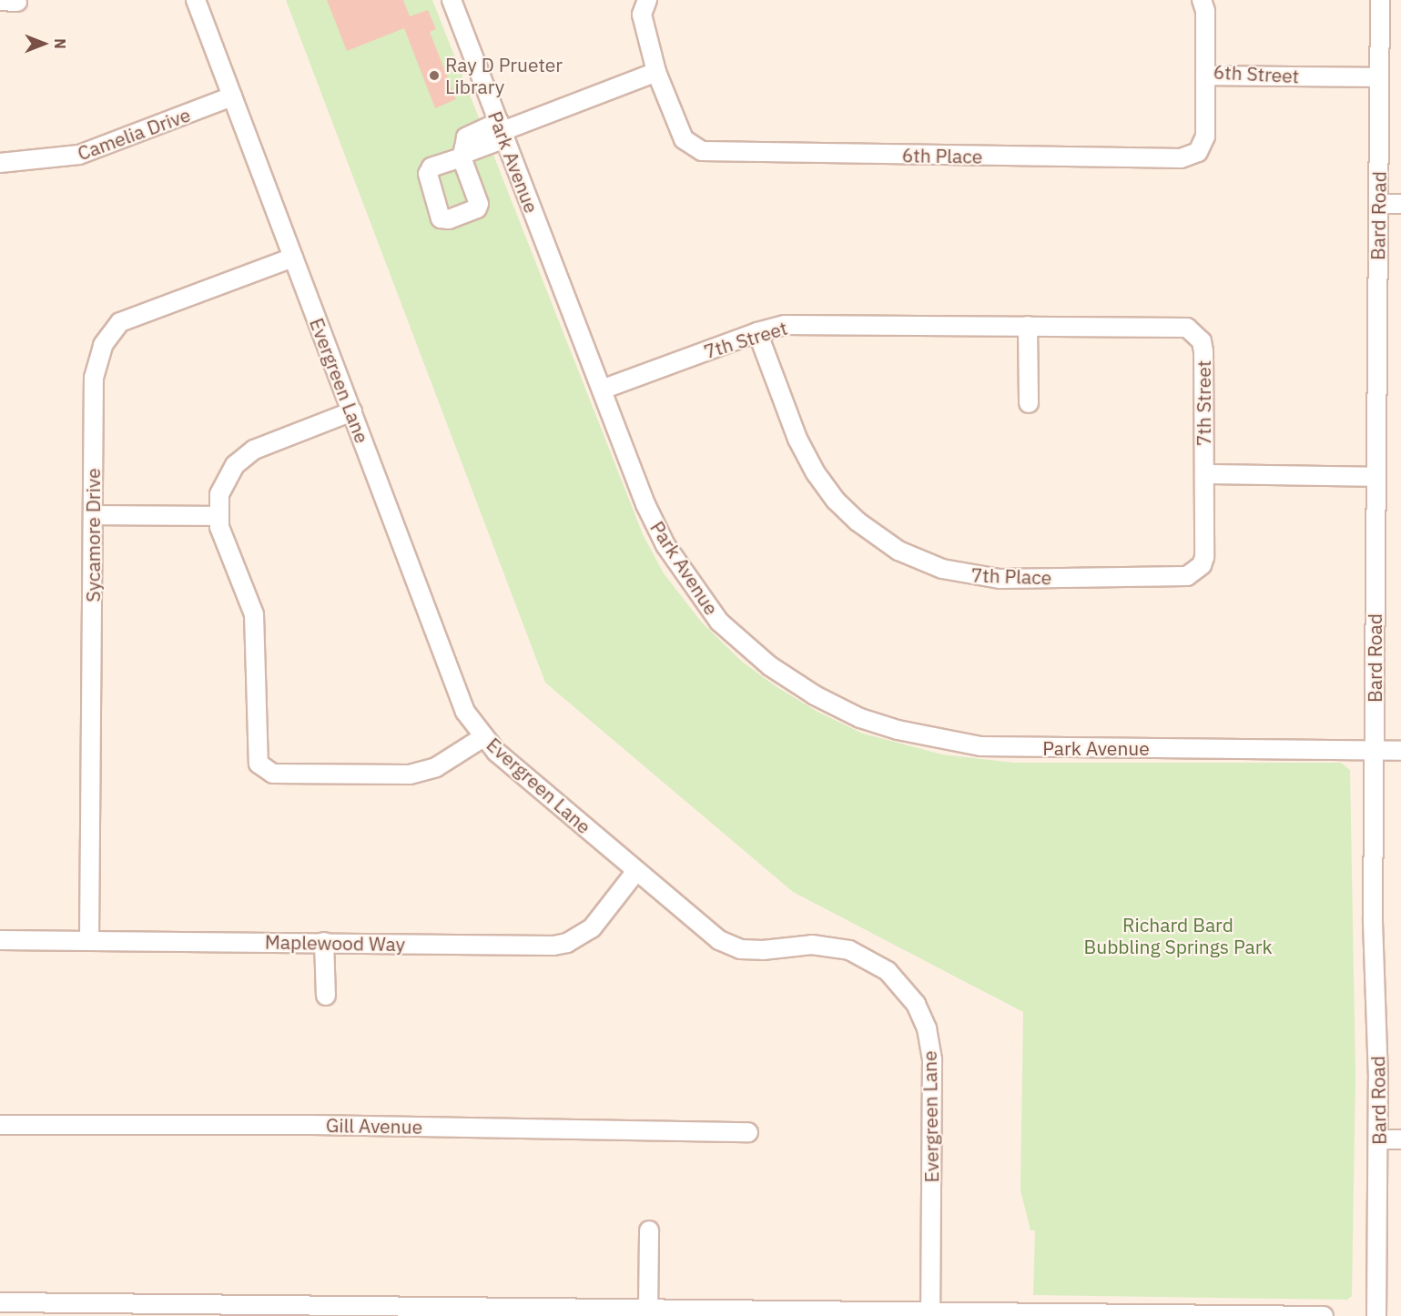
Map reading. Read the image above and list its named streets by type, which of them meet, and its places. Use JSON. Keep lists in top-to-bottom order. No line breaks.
{"streets":{"street":["6th Street","Camelia Drive","6th Place","Park Avenue","Bard Road","7th Street","Evergreen Lane","Sycamore Drive","7th Place","Maplewood Way","Gill Avenue"]},"crossings":[["6th Street","6th Place"],["6th Street","Bard Road"],["Camelia Drive","Evergreen Lane"],["Park Avenue","Bard Road"],["Park Avenue","7th Street"],["Bard Road","7th Street"],["7th Street","7th Place"],["Evergreen Lane","Sycamore Drive"],["Evergreen Lane","Maplewood Way"],["Sycamore Drive","Maplewood Way"]],"parks":["Richard Bard Bubbling Springs Park"],"places":["Ray D Prueter Library"],"north":"right"}
